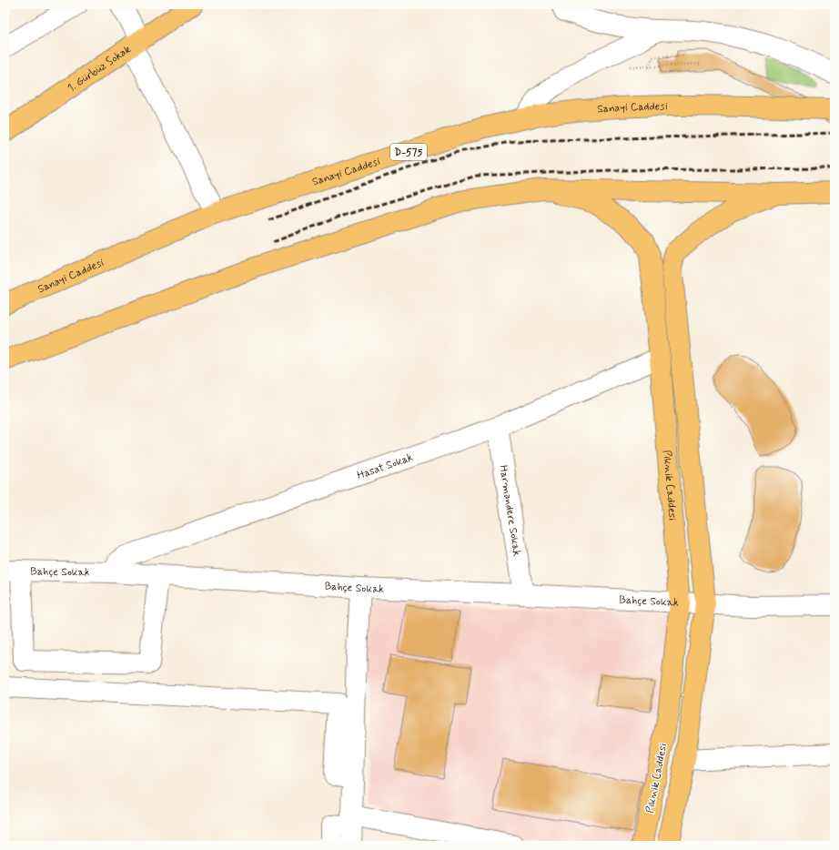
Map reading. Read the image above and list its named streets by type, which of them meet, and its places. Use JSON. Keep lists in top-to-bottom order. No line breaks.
{"streets":{"main road":["1. Gürbüz Sokak","Sanayi Caddesi","D-575","Piknik Caddesi"],"street":["Hasat Sokak","Harmandere Sokak","Bahçe Sokak"]},"crossings":[["Hasat Sokak","Piknik Caddesi"],["Hasat Sokak","Harmandere Sokak"],["Hasat Sokak","Bahçe Sokak"],["Piknik Caddesi","Bahçe Sokak"],["Harmandere Sokak","Bahçe Sokak"]]}
